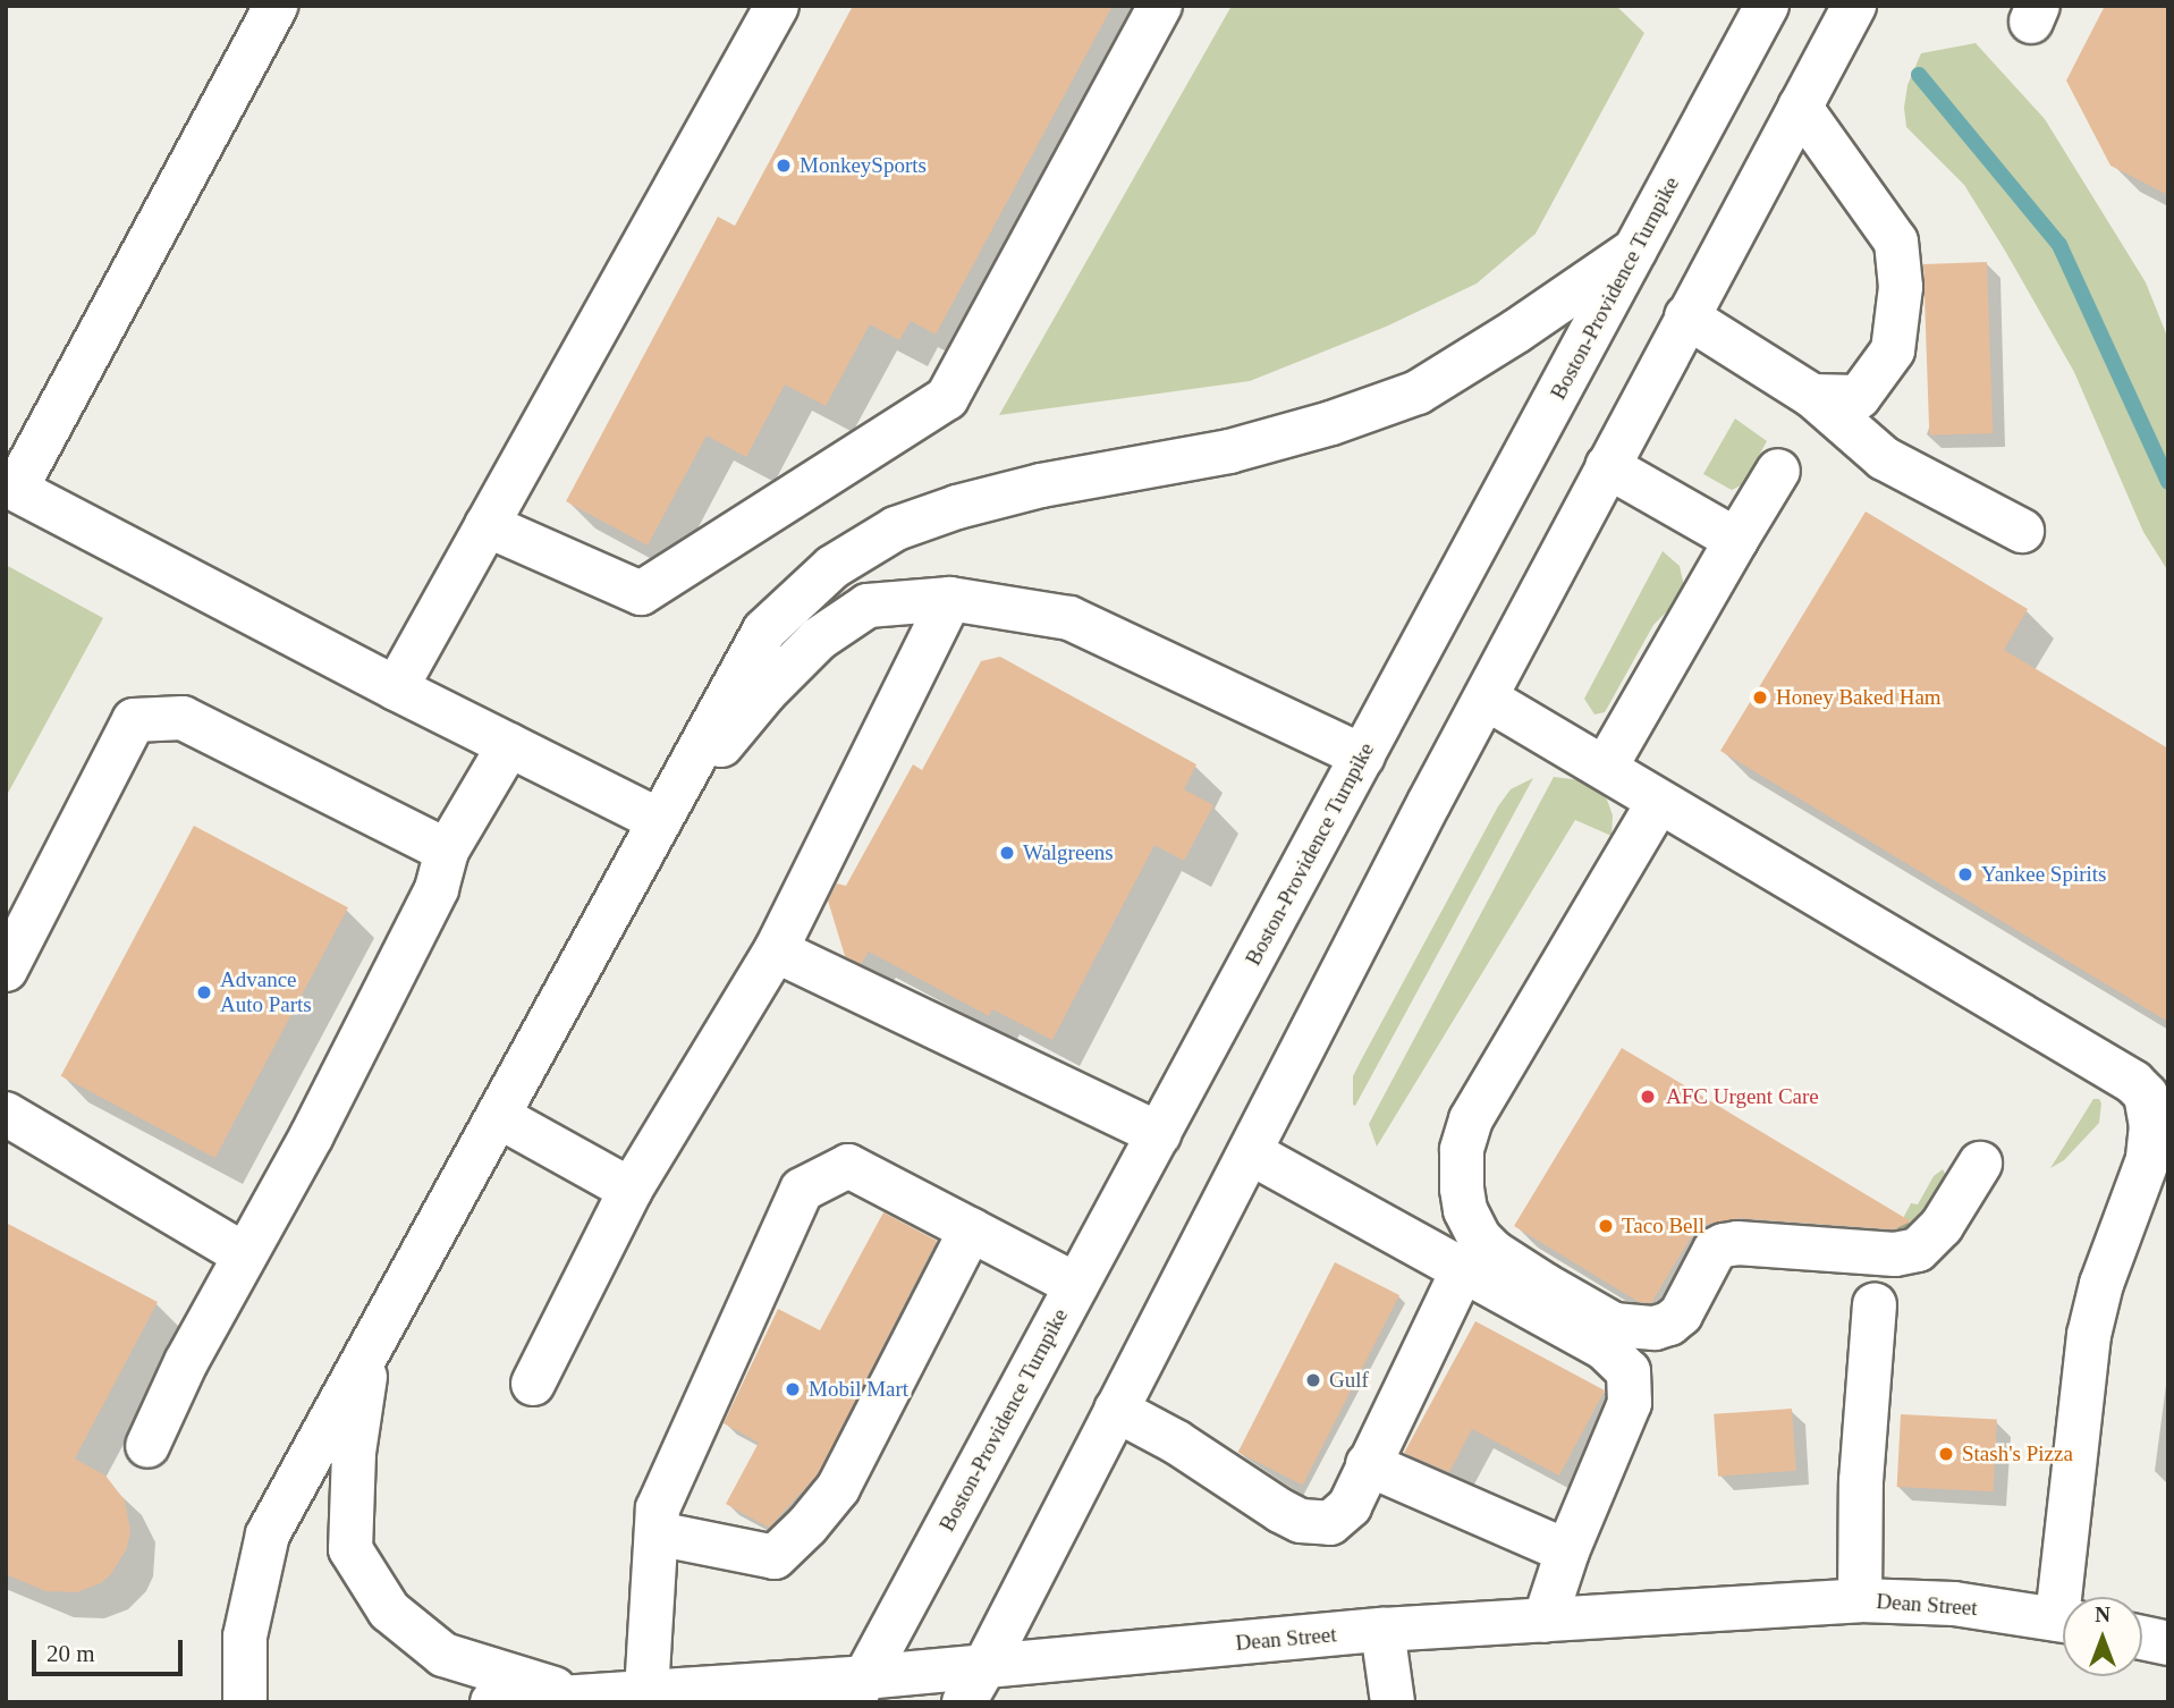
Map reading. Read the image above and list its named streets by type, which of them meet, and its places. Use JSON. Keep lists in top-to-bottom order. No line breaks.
{"streets":{"main road":["Boston-Providence Turnpike","Dean Street"]},"crossings":[["Boston-Providence Turnpike","Dean Street"]],"places":["MonkeySports","Honey Baked Ham","Walgreens","Yankee Spirits","Advance Auto Parts","AFC Urgent Care","Taco Bell","Gulf","Mobil Mart","Stash's Pizza"],"scale_bar":"20 m","north":"top"}
